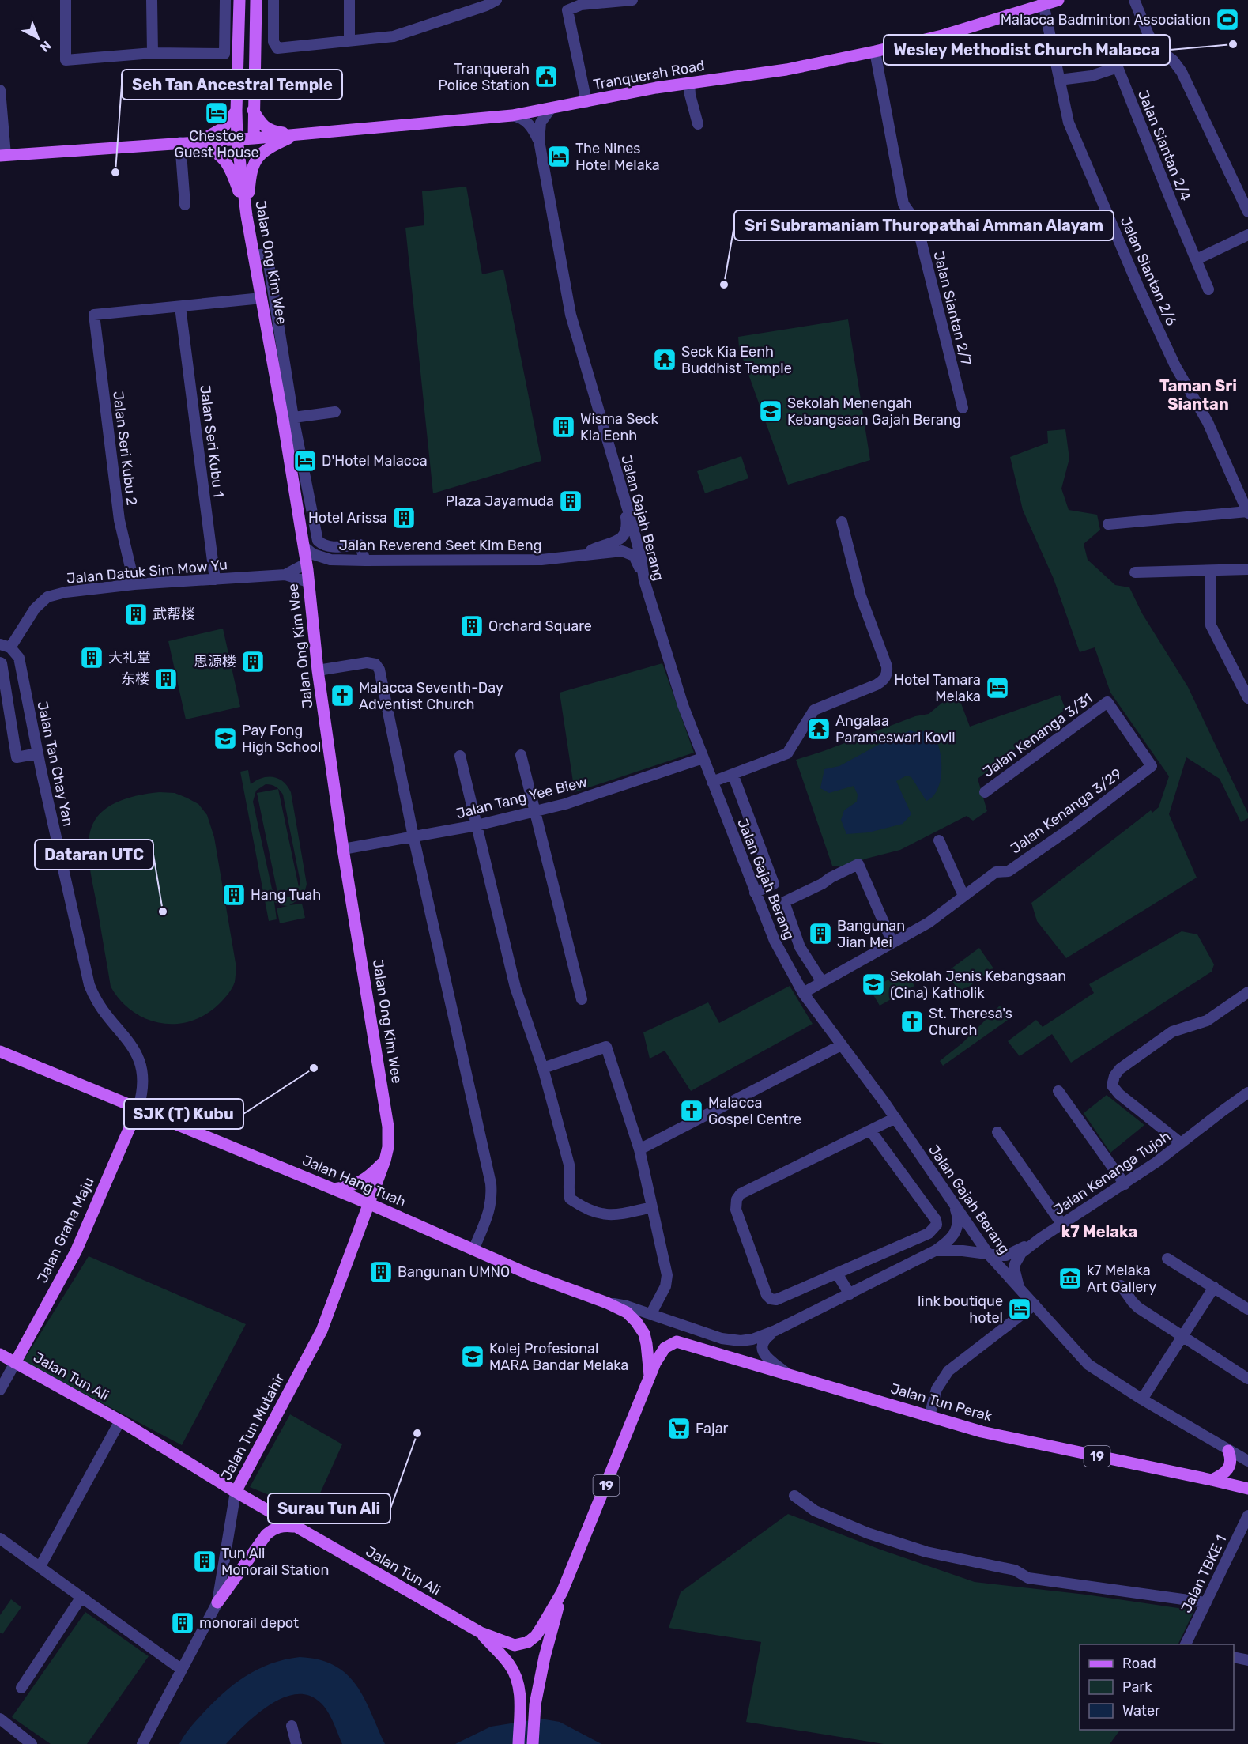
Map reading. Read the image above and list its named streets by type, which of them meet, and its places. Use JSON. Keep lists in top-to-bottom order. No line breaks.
{"streets":{"main road":["Tranquerah Road","Jalan Ong Kim Wee","Jalan Hang Tuah","Jalan Graha Maju","Jalan Tun Ali","Jalan Tun Perak","Jalan Tun Mutahir","19"],"street":["Jalan Siantan 2/4","Jalan Siantan 2/6","Jalan Siantan 2/7","Jalan Seri Kubu 1","Jalan Seri Kubu 2","Jalan Gajah Berang","Jalan Reverend Seet Kim Beng","Jalan Datuk Sim Mow Yu","Jalan Kenanga 3/31","Jalan Tan Chay Yan","Jalan Tang Yee Biew","Jalan Kenanga 3/29","Jalan Kenanga Tujoh","Jalan TBKE 1"]},"crossings":[["Tranquerah Road","Jalan Ong Kim Wee"],["Tranquerah Road","Jalan Siantan 2/6"],["Tranquerah Road","Jalan Siantan 2/7"],["Tranquerah Road","Jalan Gajah Berang"],["Jalan Siantan 2/4","Jalan Siantan 2/6"],["Jalan Ong Kim Wee","Jalan Reverend Seet Kim Beng"],["Jalan Ong Kim Wee","Jalan Datuk Sim Mow Yu"],["Jalan Ong Kim Wee","Jalan Tang Yee Biew"],["Jalan Ong Kim Wee","Jalan Hang Tuah"],["Jalan Ong Kim Wee","Jalan Tun Mutahir"],["Jalan Seri Kubu 1","Jalan Seri Kubu 2"],["Jalan Seri Kubu 1","Jalan Datuk Sim Mow Yu"],["Jalan Seri Kubu 2","Jalan Datuk Sim Mow Yu"],["Jalan Gajah Berang","Jalan Reverend Seet Kim Beng"],["Jalan Gajah Berang","Jalan Tang Yee Biew"],["Jalan Gajah Berang","Jalan Kenanga 3/29"],["Jalan Gajah Berang","Jalan Kenanga Tujoh"],["Jalan Datuk Sim Mow Yu","Jalan Tan Chay Yan"],["Jalan Kenanga 3/31","Jalan Kenanga 3/29"],["Jalan Tan Chay Yan","Jalan Hang Tuah"],["Jalan Tan Chay Yan","Jalan Graha Maju"],["Jalan Hang Tuah","Jalan Graha Maju"],["Jalan Hang Tuah","Jalan Tun Ali"],["Jalan Hang Tuah","Jalan Tun Perak"],["Jalan Hang Tuah","Jalan Tun Mutahir"],["Jalan Graha Maju","Jalan Tun Ali"],["Jalan Tun Ali","Jalan Tun Perak"],["Jalan Tun Ali","Jalan Tun Mutahir"],["Jalan Tun Ali","19"]],"districts":["Taman Sri Siantan","k7 Melaka"],"places":{"sports":["Malacca Badminton Association"],"other":["Wesley Methodist Church Malacca","Seh Tan Ancestral Temple","Sri Subramaniam Thuropathai Amman Alayam","Dataran UTC","SJK (T) Kubu","Surau Tun Ali"],"public building":["Tranquerah Police Station"],"hotel":["Chestoe Guest House","The Nines Hotel Melaka","D'Hotel Malacca","Hotel Tamara Melaka","link boutique hotel"],"temple":["Seck Kia Eenh Buddhist Temple","Angalaa Parameswari Kovil"],"school or university":["Sekolah Menengah Kebangsaan Gajah Berang","Pay Fong High School","Sekolah Jenis Kebangsaan (Cina) Katholik","Kolej Profesional MARA Bandar Melaka"],"building":["Wisma Seck Kia Eenh","Plaza Jayamuda","Hotel Arissa","武帮楼","Orchard Square","大礼堂","思源楼","东楼","Hang Tuah","Bangunan Jian Mei","Bangunan UMNO","Tun Ali Monorail Station","monorail depot"],"church":["Malacca Seventh-Day Adventist Church","St. Theresa's Church","Malacca Gospel Centre"],"museum":["k7 Melaka Art Gallery"],"supermarket":["Fajar"]},"legend":["Road","Park","Water"],"north":"bottom right"}
